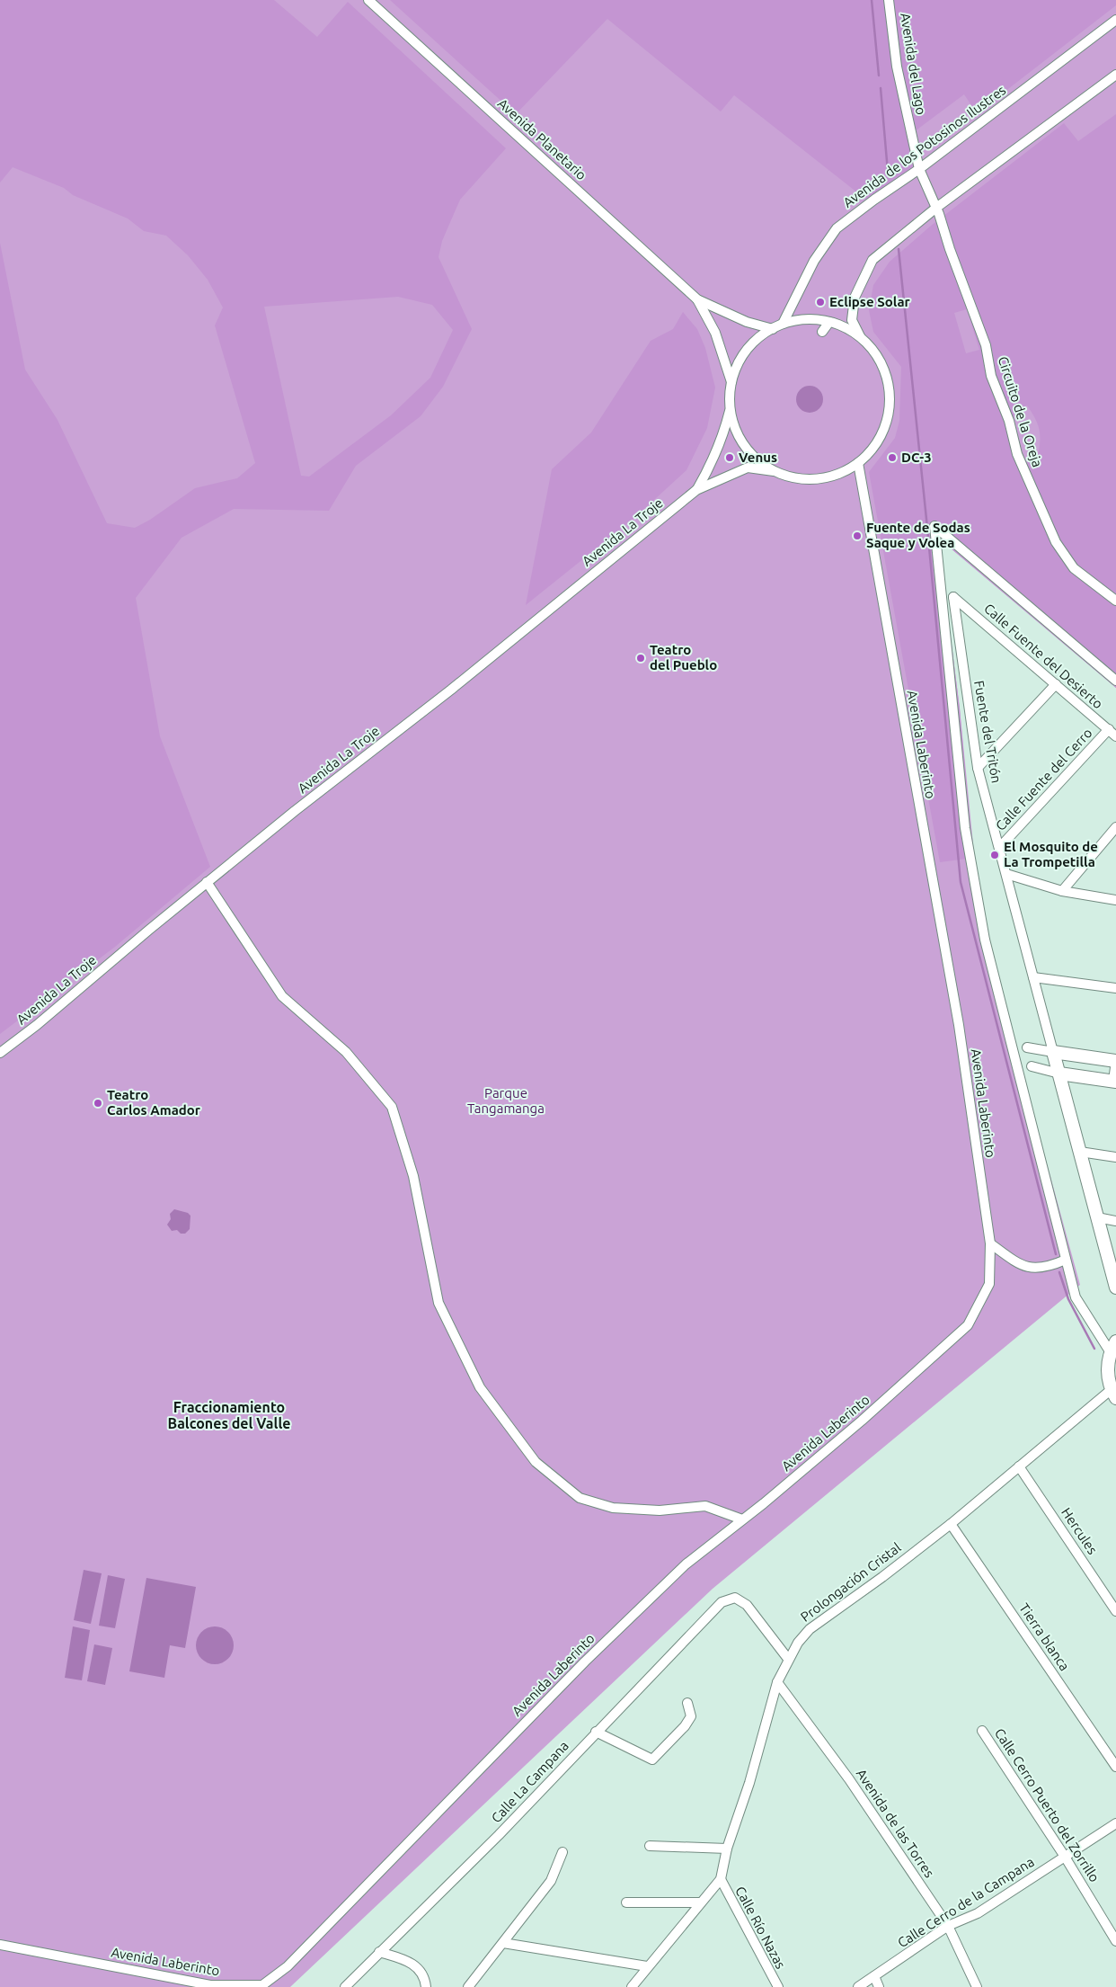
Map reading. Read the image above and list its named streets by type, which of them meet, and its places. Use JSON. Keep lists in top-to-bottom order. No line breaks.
{"streets":{"street":["Avenida del Lago","Avenida Planetario","Avenida de los Potosinos Ilustres","Circuito de la Oreja","Avenida La Troje","Calle Fuente del Desierto","Fuente del Tritón","Avenida Laberinto","Calle Fuente del Cerro","Hercules","Prolongación Cristal","Tierra blanca","Calle La Campana","Calle Cerro Puerto del Zorrillo","Avenida de las Torres","Calle Cerro de la Campana","Calle Río Nazas"]},"crossings":[["Avenida del Lago","Avenida de los Potosinos Ilustres"],["Avenida del Lago","Circuito de la Oreja"],["Avenida Planetario","Avenida de los Potosinos Ilustres"],["Avenida Planetario","Avenida La Troje"],["Avenida Planetario","Avenida Laberinto"],["Avenida de los Potosinos Ilustres","Avenida La Troje"],["Avenida de los Potosinos Ilustres","Avenida Laberinto"],["Avenida La Troje","Avenida Laberinto"],["Calle Fuente del Desierto","Fuente del Tritón"],["Calle Fuente del Desierto","Calle Fuente del Cerro"],["Fuente del Tritón","Calle Fuente del Cerro"],["Hercules","Prolongación Cristal"],["Prolongación Cristal","Tierra blanca"],["Prolongación Cristal","Calle La Campana"],["Prolongación Cristal","Avenida de las Torres"],["Prolongación Cristal","Calle Río Nazas"],["Calle Cerro Puerto del Zorrillo","Calle Cerro de la Campana"],["Avenida de las Torres","Calle Cerro de la Campana"]],"districts":["Fraccionamiento Balcones del Valle"],"parks":["Parque Tangamanga"],"places":["Eclipse Solar","Venus","DC-3","Fuente de Sodas Saque y Volea","Teatro del Pueblo","El Mosquito de La Trompetilla","Teatro Carlos Amador"]}
